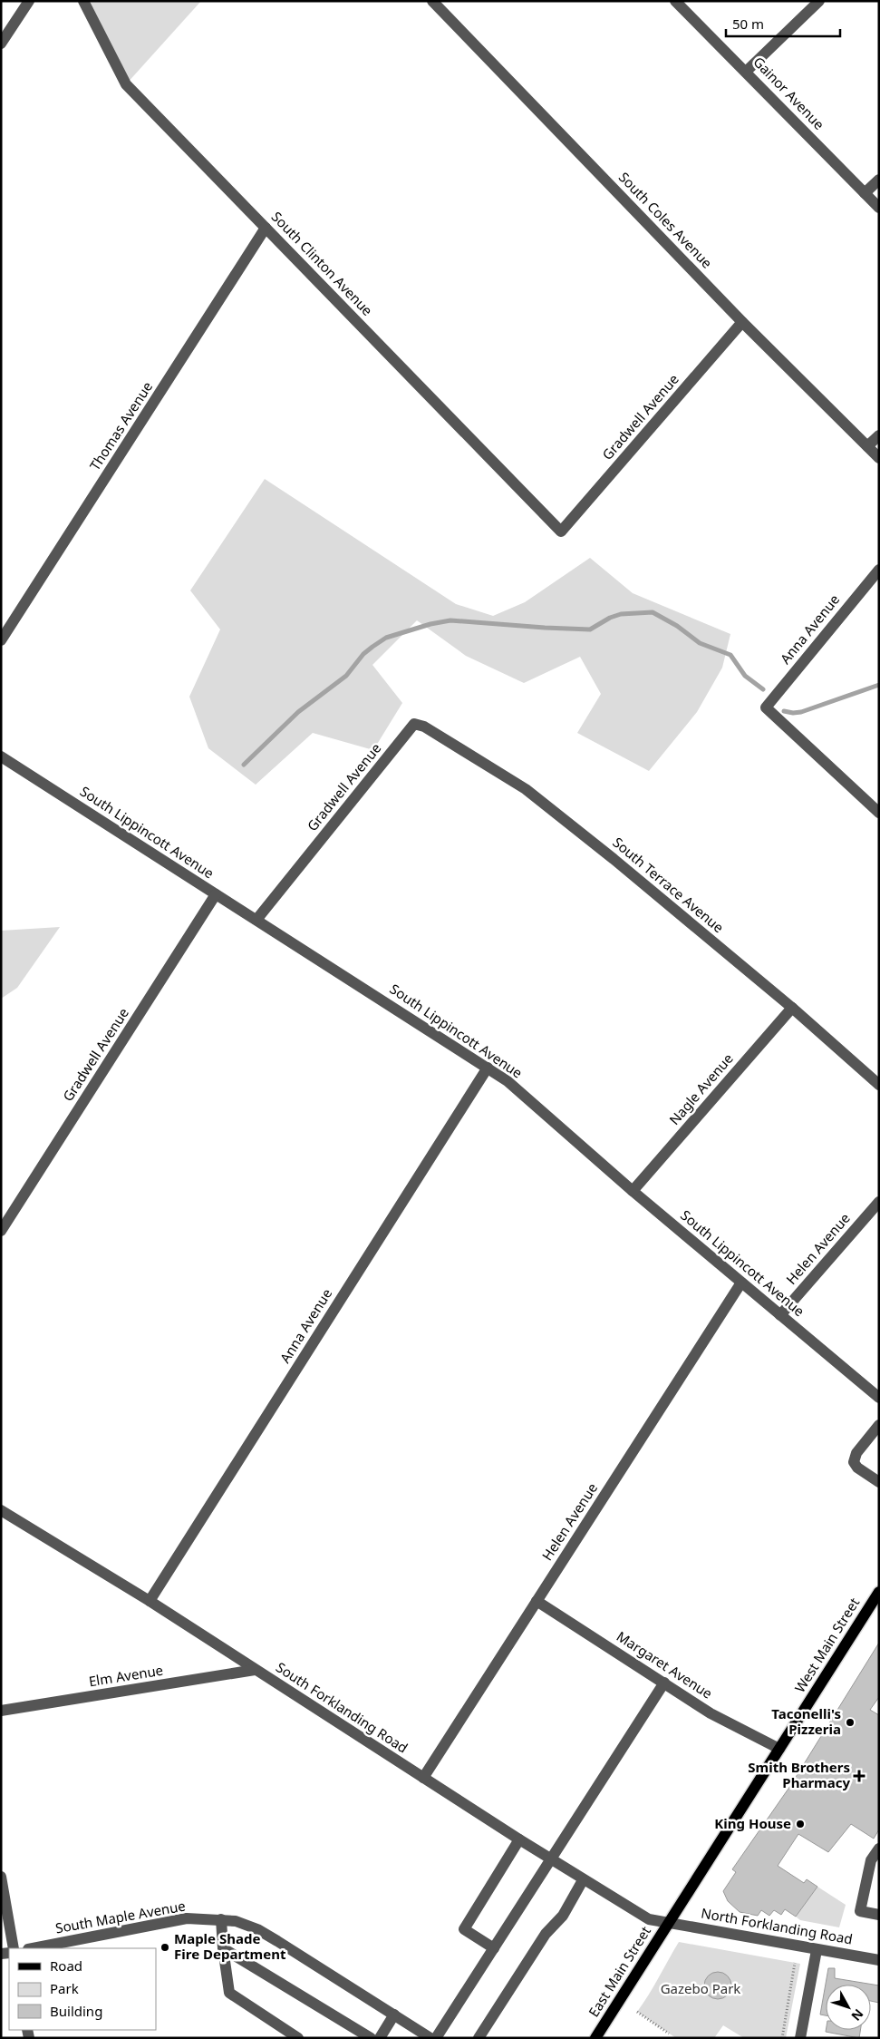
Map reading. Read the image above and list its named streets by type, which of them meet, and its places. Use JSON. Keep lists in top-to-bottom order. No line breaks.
{"streets":{"main road":["West Main Street","East Main Street"],"street":["Gainor Avenue","South Coles Avenue","South Clinton Avenue","Gradwell Avenue","Thomas Avenue","Anna Avenue","South Lippincott Avenue","South Terrace Avenue","Nagle Avenue","Helen Avenue","Margaret Avenue","Elm Avenue","South Forklanding Road","South Maple Avenue","North Forklanding Road"]},"crossings":[["South Coles Avenue","Gradwell Avenue"],["South Clinton Avenue","Gradwell Avenue"],["South Clinton Avenue","Thomas Avenue"],["Gradwell Avenue","South Lippincott Avenue"],["Gradwell Avenue","South Terrace Avenue"],["Anna Avenue","South Lippincott Avenue"],["Anna Avenue","South Forklanding Road"],["South Lippincott Avenue","Nagle Avenue"],["South Lippincott Avenue","Helen Avenue"],["South Terrace Avenue","Nagle Avenue"],["Helen Avenue","Margaret Avenue"],["Helen Avenue","South Forklanding Road"],["West Main Street","Margaret Avenue"],["West Main Street","South Forklanding Road"],["West Main Street","North Forklanding Road"],["West Main Street","East Main Street"],["Elm Avenue","South Forklanding Road"],["South Forklanding Road","North Forklanding Road"],["South Forklanding Road","East Main Street"],["North Forklanding Road","East Main Street"]],"parks":["Gazebo Park"],"places":{"other":["Taconelli's Pizzeria","King House","Maple Shade Fire Department"],"health":["Smith Brothers Pharmacy"]},"legend":["Road","Park","Building"],"scale_bar":"50 m","north":"bottom right"}
